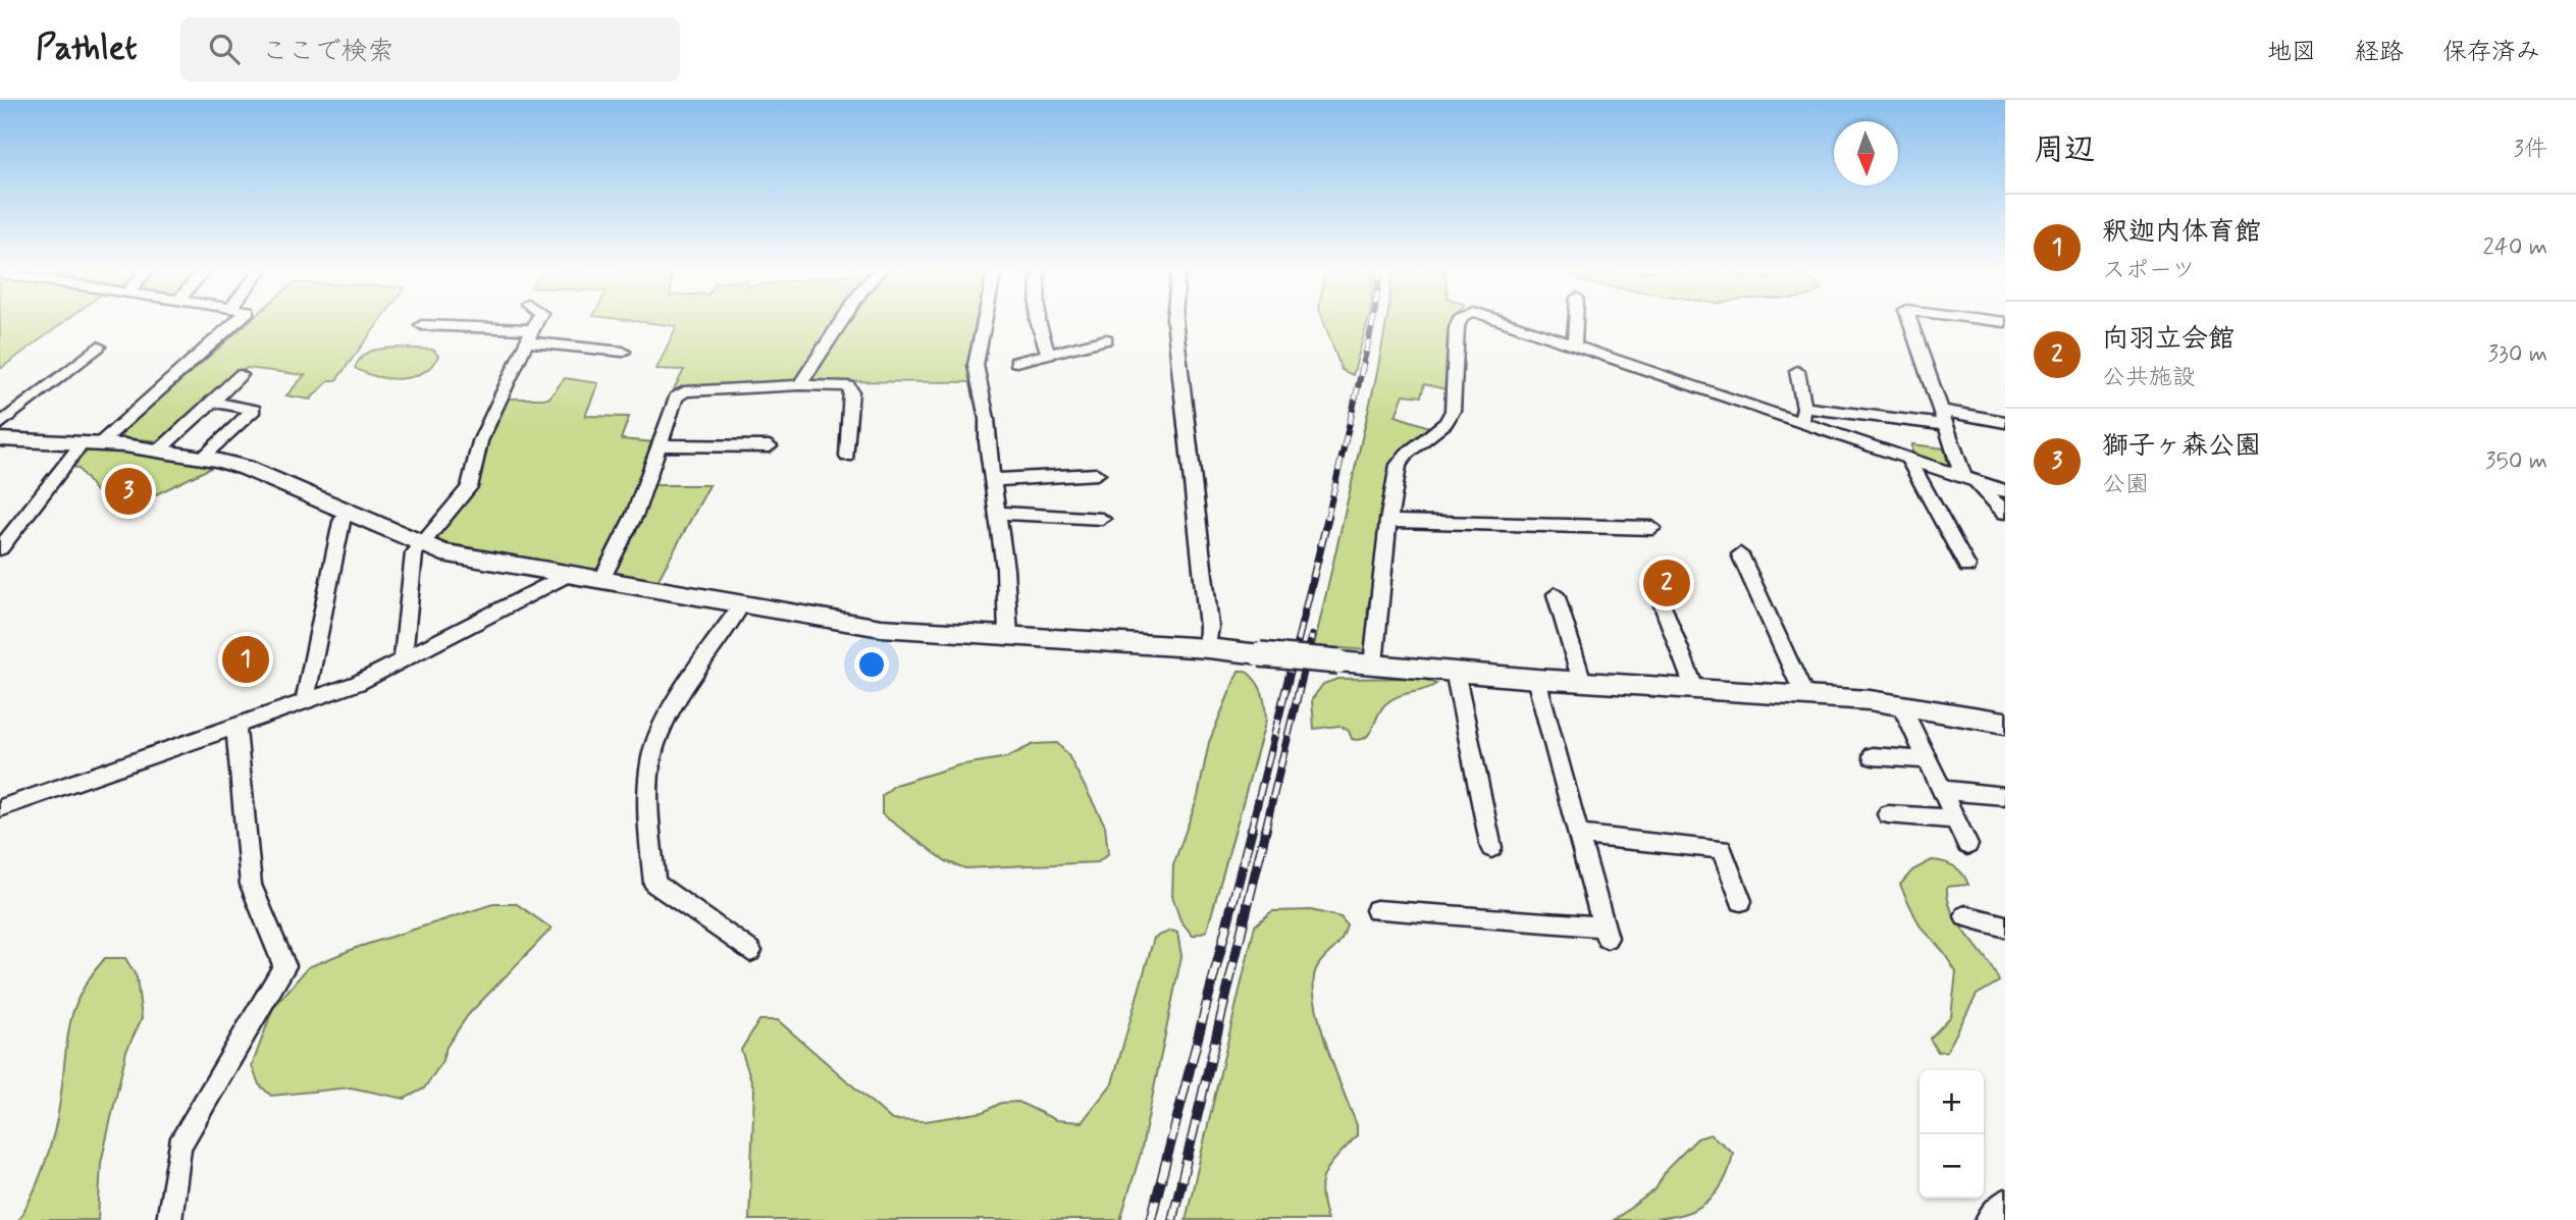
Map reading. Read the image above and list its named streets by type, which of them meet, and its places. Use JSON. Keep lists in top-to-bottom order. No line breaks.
{"north":"bottom","page":{"header":"Pathlet","search":"ここで検索","nav":["地図","経路","保存済み"],"heading":["周辺","3件"],"list":[{"mark":"1","name":"釈迦内体育館","note":"スポーツ","value":"240 m"},{"mark":"2","name":"向羽立会館","note":"公共施設","value":"330 m"},{"mark":"3","name":"獅子ヶ森公園","note":"公園","value":"350 m"}],"pins":["3","2","1"],"map_buttons":["+","−"]}}
